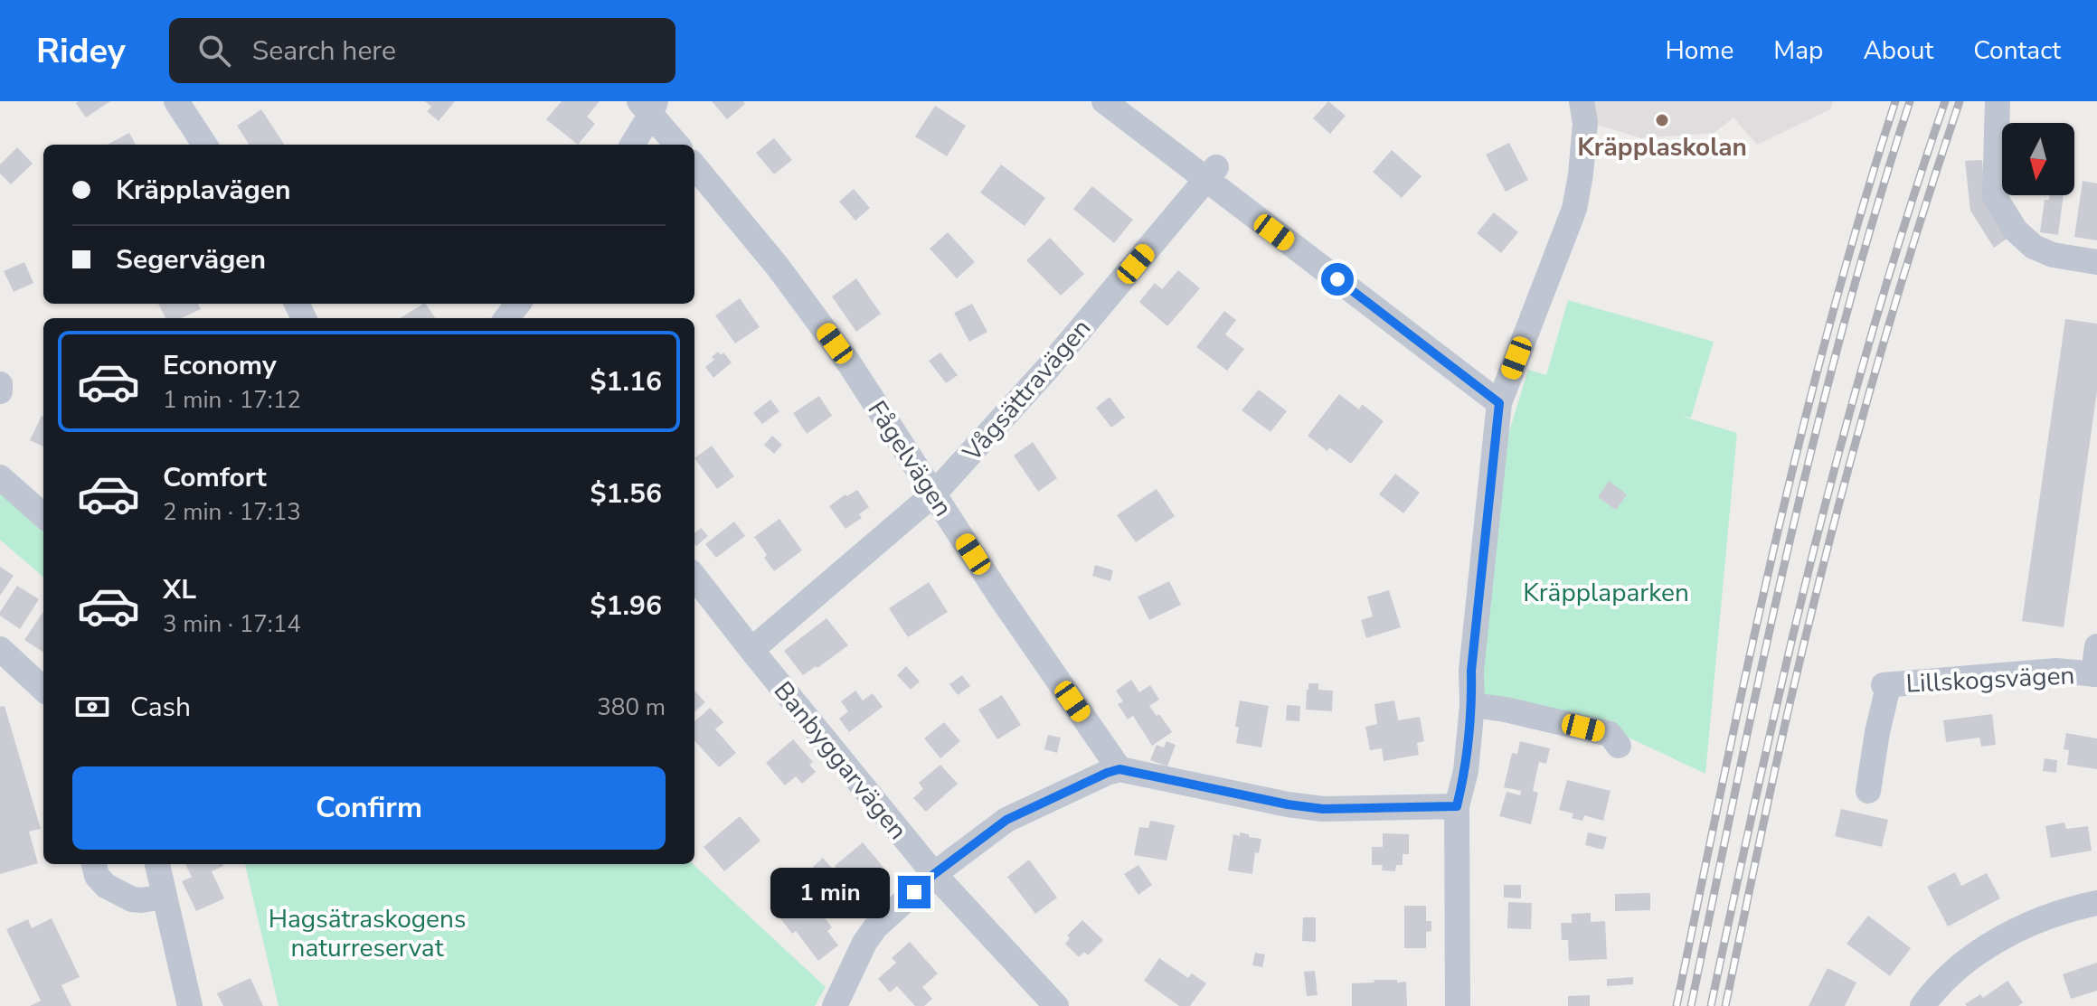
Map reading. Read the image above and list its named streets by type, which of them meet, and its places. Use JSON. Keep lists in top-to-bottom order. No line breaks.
{"streets":{"street":["Vågsättravägen","Fågelvägen","Lillskogsvägen","Banbyggarvägen"]},"crossings":[["Vågsättravägen","Fågelvägen"],["Vågsättravägen","Banbyggarvägen"]],"parks":["Kräpplaparken","Hagsätraskogens naturreservat"],"places":["Kräpplaskolan"],"north":"bottom","page":{"header":"Ridey","search":"Search here","nav":["Home","Map","About","Contact"],"banner":["Kräpplavägen","Segervägen"],"list":[{"name":"Economy","note":"1 min · 17:12","value":"$1.16"},{"name":"Comfort","note":"2 min · 17:13","value":"$1.56"},{"name":"XL","note":"3 min · 17:14","value":"$1.96"}],"pay":["Cash","380 m"],"buttons":"Confirm","bubble":"1 min"}}
